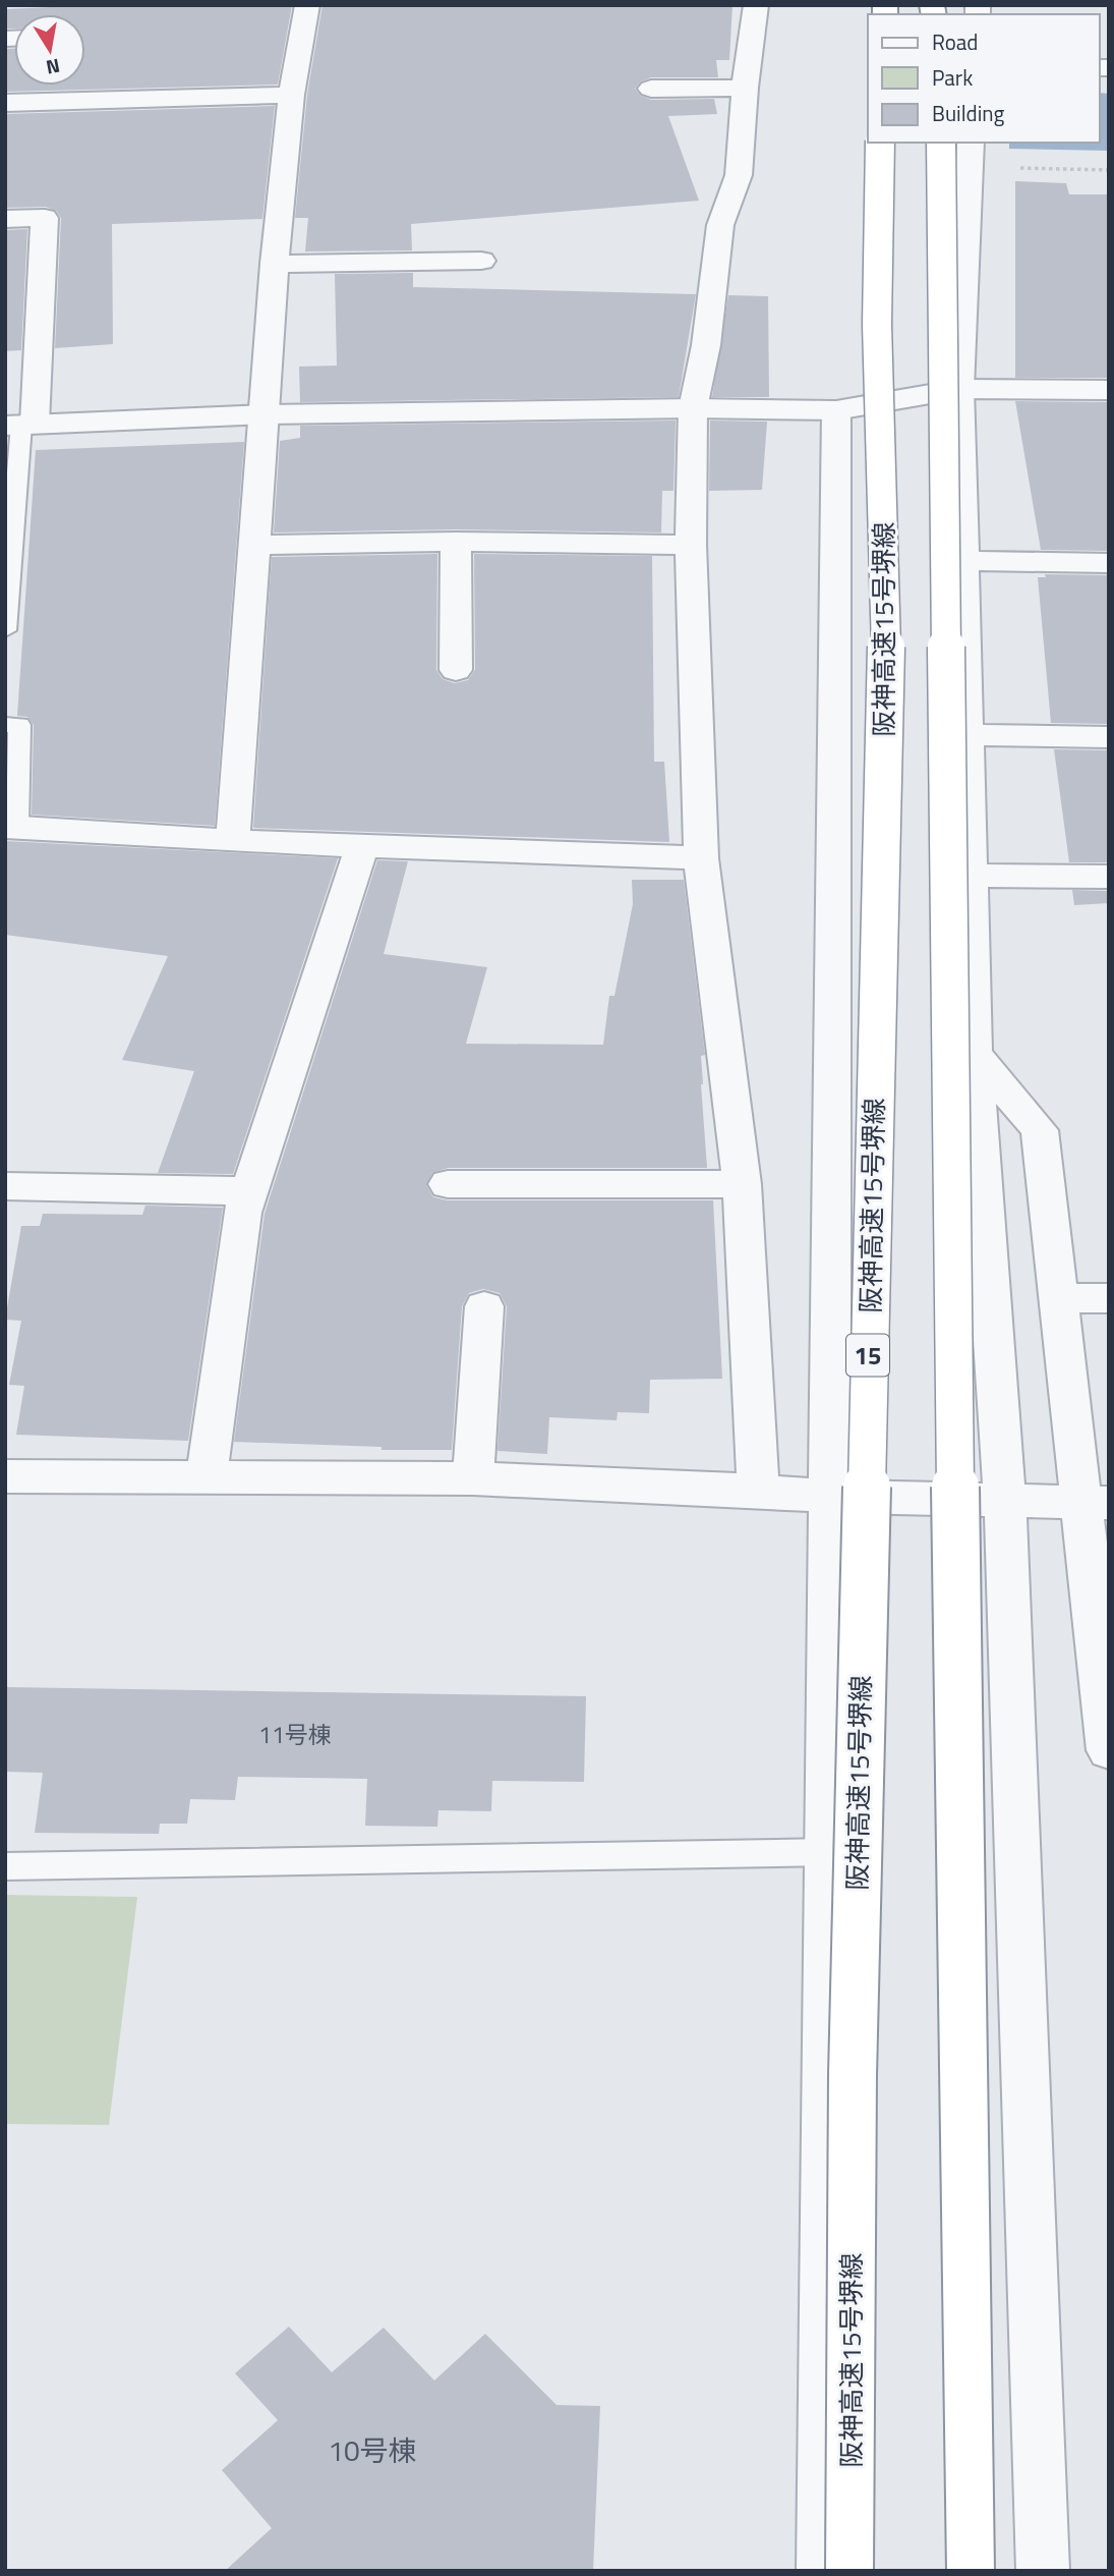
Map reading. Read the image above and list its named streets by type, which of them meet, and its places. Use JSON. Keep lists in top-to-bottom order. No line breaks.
{"streets":{"highway":["阪神高速15号堺線","15"]},"house_numbers":["11号棟","10号棟"],"legend":["Road","Park","Building"],"north":"bottom"}
